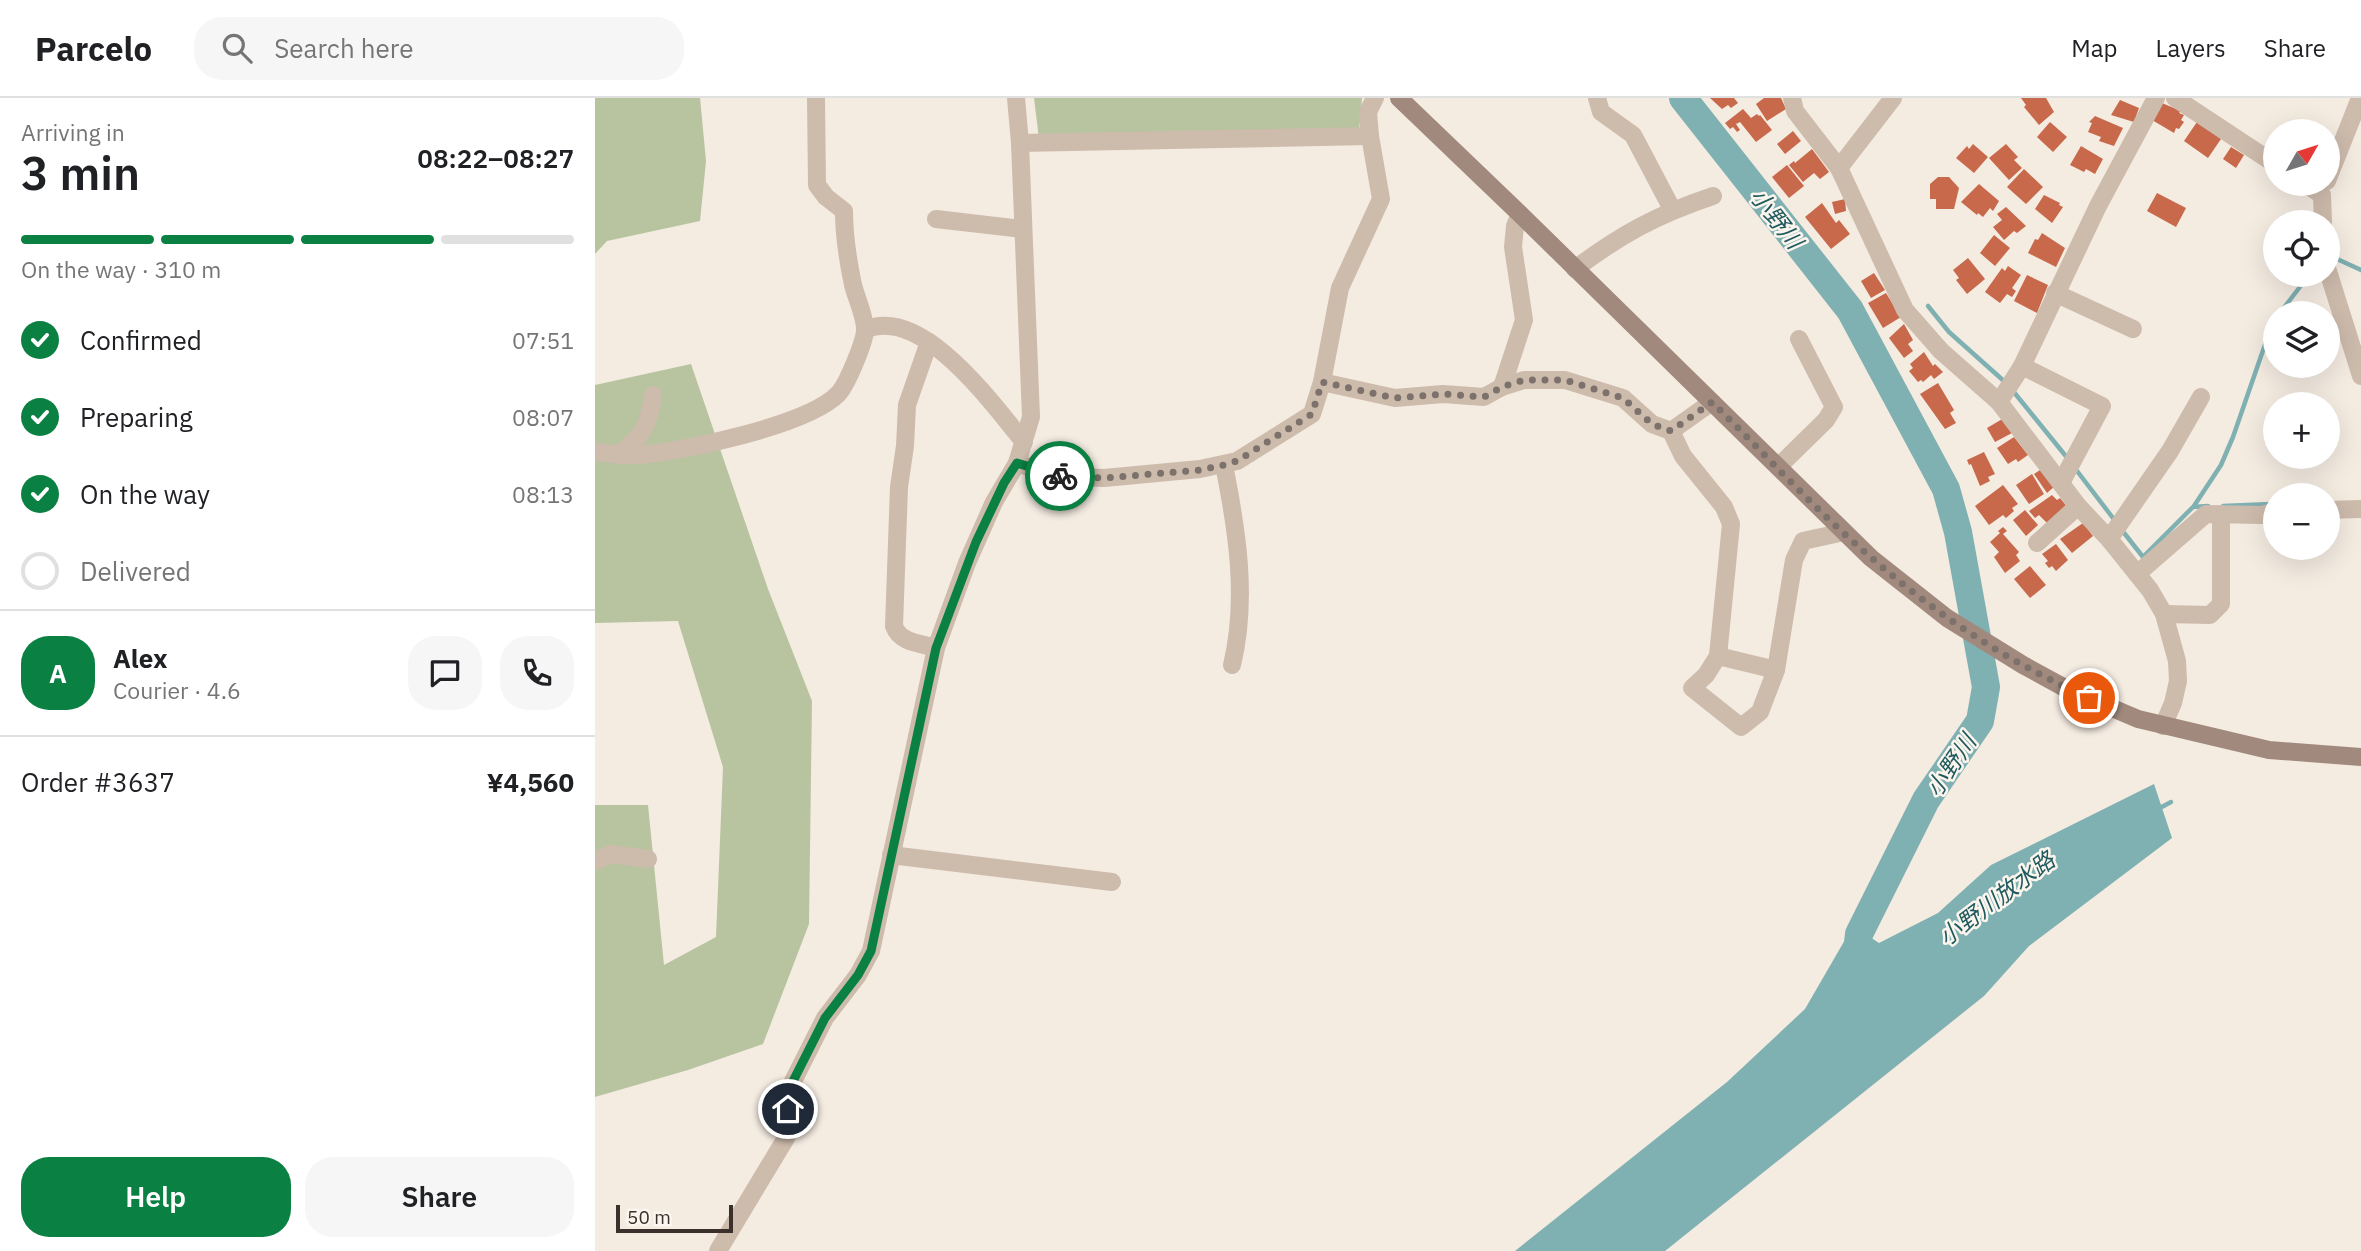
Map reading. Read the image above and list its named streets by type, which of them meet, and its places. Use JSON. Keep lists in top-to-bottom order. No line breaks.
{"water":["小野川","小野川放水路"],"scale_bar":"50 m","north":"top right","page":{"header":"Parcelo","search":"Search here","nav":["Map","Layers","Share"],"heading":["3 min","Arriving in","08:22–08:27"],"panel":["Alex","Courier · 4.6","Order #3637","¥4,560"],"map_buttons":["+","−"],"bar":"On the way · 310 m","list":[["Confirmed","07:51"],["Preparing","08:07"],["On the way","08:13"],"Delivered"],"round":"A","buttons":["Help","Share"],"scale":"50 m"}}
